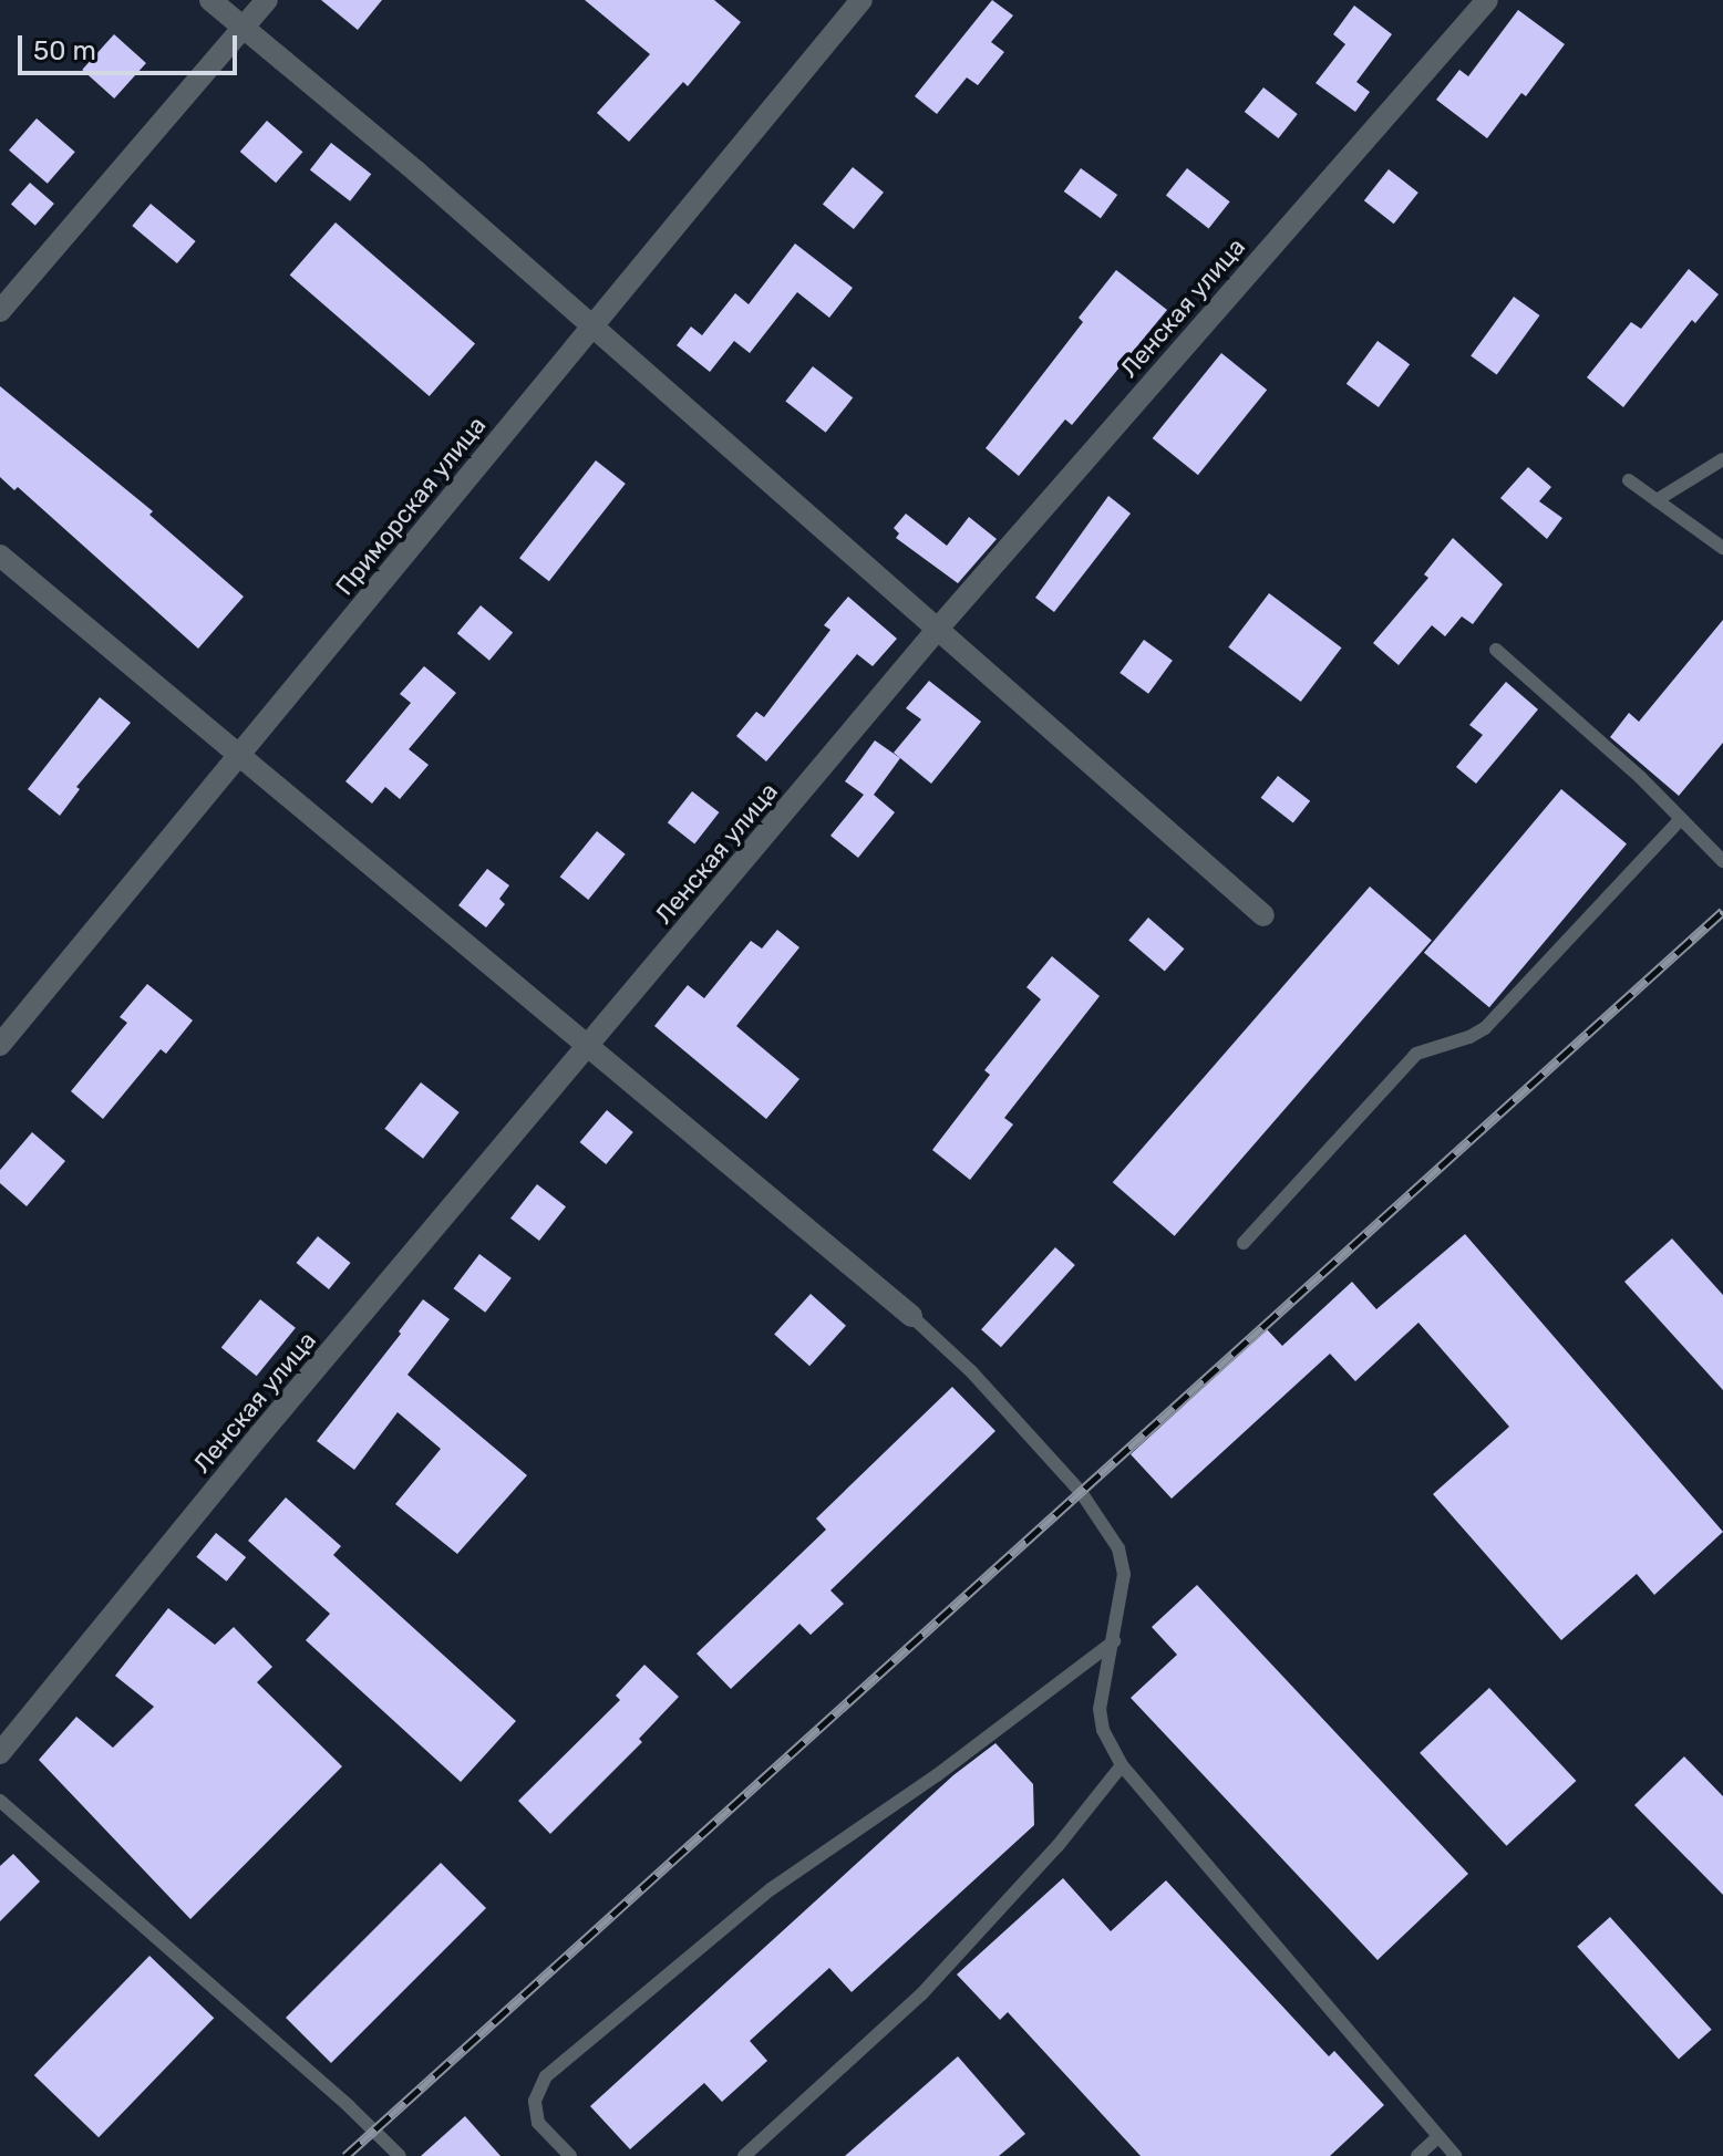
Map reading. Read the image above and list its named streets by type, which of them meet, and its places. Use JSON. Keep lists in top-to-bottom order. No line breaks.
{"streets":{"street":["Ленская улица","Приморская улица"]},"scale_bar":"50 m"}
